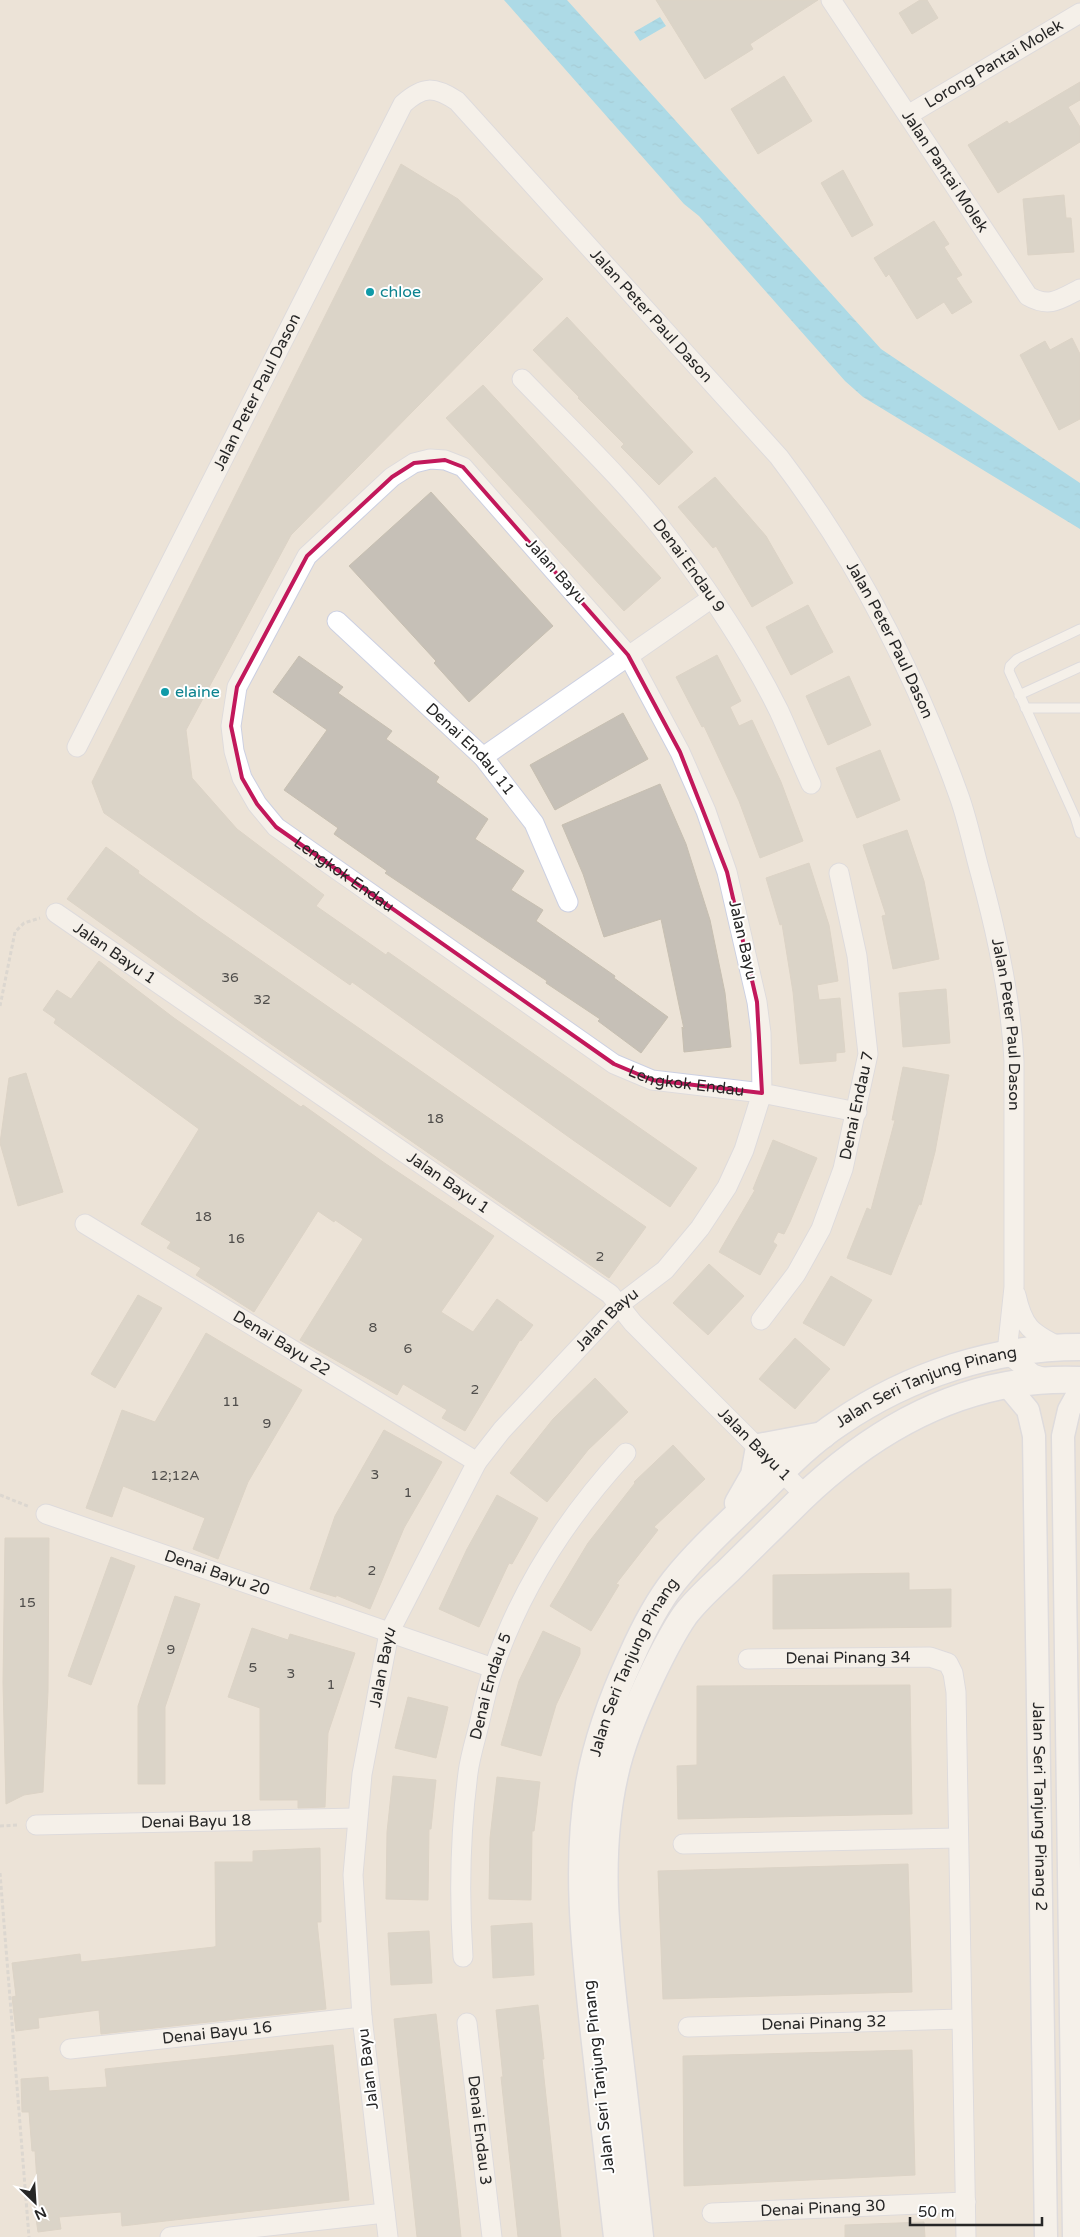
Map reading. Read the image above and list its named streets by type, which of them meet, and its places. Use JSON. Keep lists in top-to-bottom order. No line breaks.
{"streets":{"main road":["Jalan Seri Tanjung Pinang"],"street":["Lorong Pantai Molek","Jalan Pantai Molek","Jalan Peter Paul Dason","Denai Endau 9","Jalan Bayu","Denai Endau 11","Lengkok Endau","Jalan Bayu 1","Denai Endau 7","Denai Bayu 22","Denai Bayu 20","Denai Pinang 34","Denai Endau 5","Jalan Seri Tanjung Pinang 2","Denai Bayu 18","Denai Pinang 32","Denai Bayu 16","Denai Endau 3","Denai Pinang 30"]},"crossings":[["Lorong Pantai Molek","Jalan Pantai Molek"],["Jalan Peter Paul Dason","Jalan Seri Tanjung Pinang"],["Jalan Bayu","Lengkok Endau"],["Jalan Bayu","Jalan Bayu 1"],["Jalan Bayu","Denai Bayu 22"],["Jalan Bayu","Denai Bayu 20"],["Jalan Bayu","Denai Bayu 18"],["Jalan Bayu","Denai Bayu 16"],["Lengkok Endau","Denai Endau 7"],["Jalan Bayu 1","Jalan Seri Tanjung Pinang"],["Jalan Seri Tanjung Pinang","Jalan Seri Tanjung Pinang 2"],["Denai Bayu 20","Denai Endau 5"]],"places":["chloe","elaine"],"house_numbers":["36","32","18","18","16","2","8","6","2","11","9","3","12;12A","1","2","15","9","5","3","1"],"scale_bar":"50 m","north":"bottom right"}
